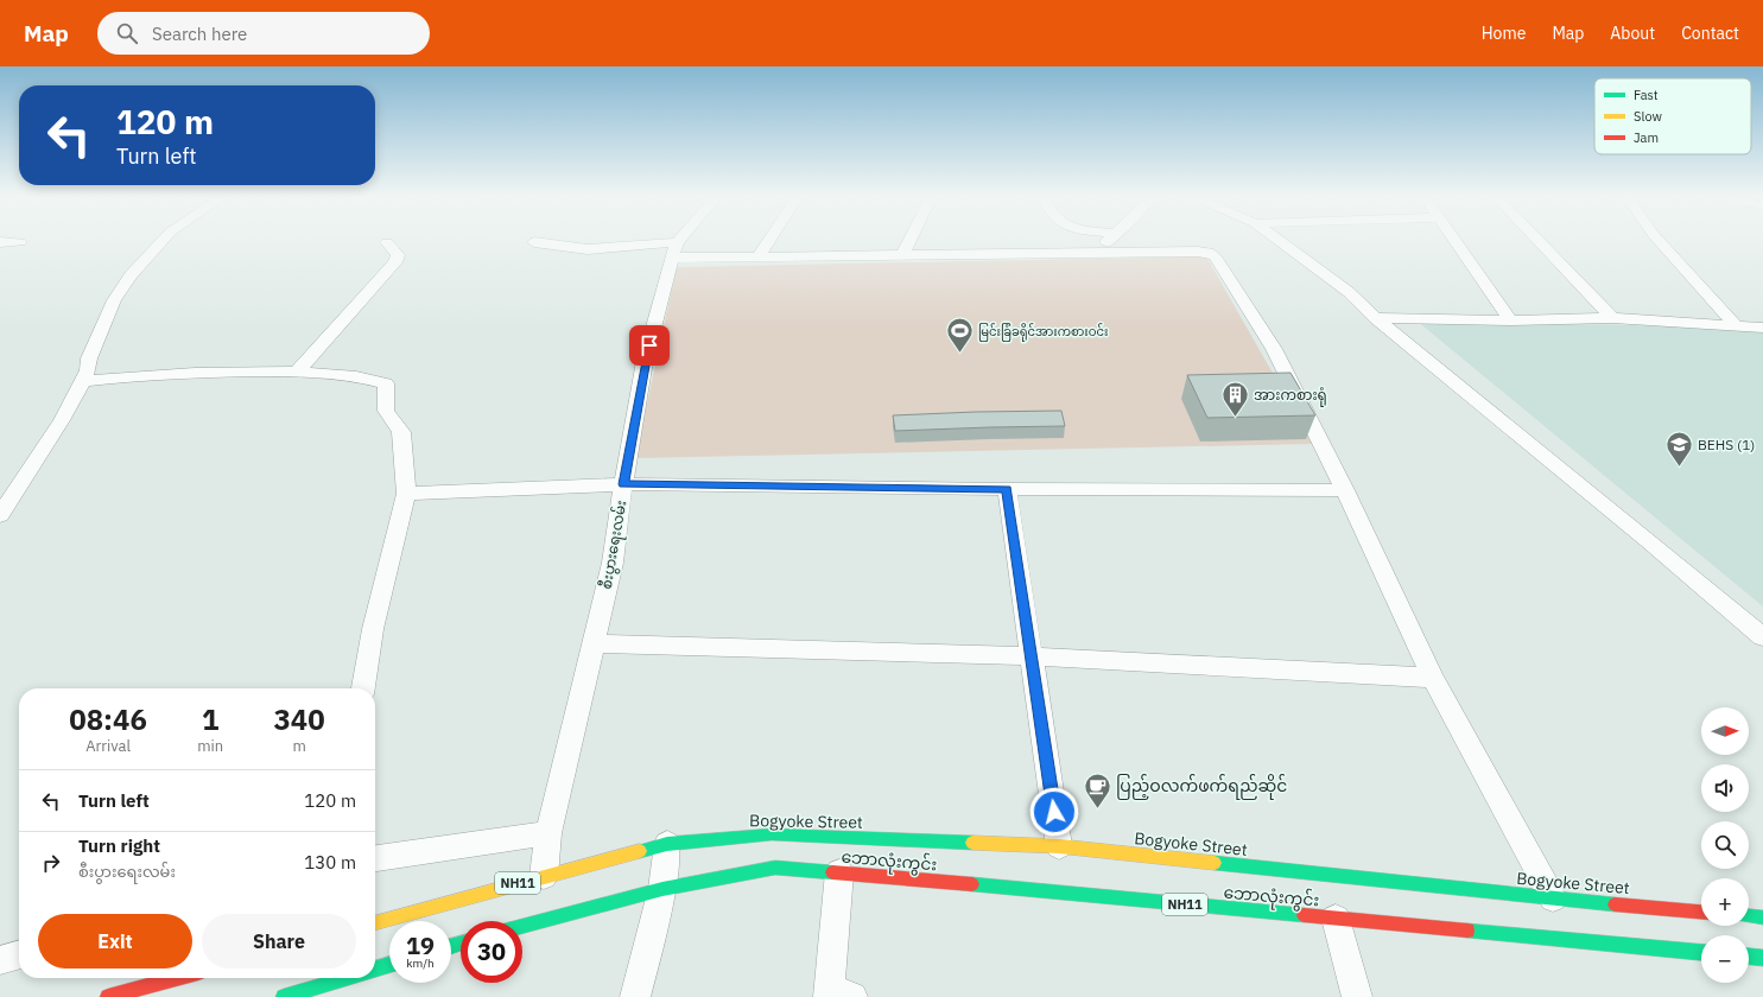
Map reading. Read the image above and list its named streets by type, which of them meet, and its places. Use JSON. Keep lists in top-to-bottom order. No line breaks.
{"streets":{"highway":["Bogyoke Street","ဘောလုံးကွင်း","NH11"],"street":["စီးပွားရေးလမ်း"]},"crossings":[["စီးပွားရေးလမ်း","NH11"],["Bogyoke Street","NH11"],["ဘောလုံးကွင်း","NH11"]],"places":{"sports":["မြင်းခြံခရိုင်အားကစားဝင်း"],"building":["အားကစားရုံ"],"school or university":["BEHS (1)"],"cafe":["ပြည့်ဝလက်ဖက်ရည်ဆိုင်"]},"legend":["Fast","Slow","Jam"],"north":"right","page":{"header":"Map","search":"Search here","nav":["Home","Map","About","Contact"],"turn":["120 m","Turn left"],"eta":["08:46","Arrival","1","min","340","m"],"map_buttons":["+","−"],"list":[{"name":"Turn left","value":"120 m"},{"name":"Turn right","note":"စီးပွားရေးလမ်း","value":"130 m"}],"buttons":["Exit","Share"],"speed":"19 km/h","limit":"30"}}
